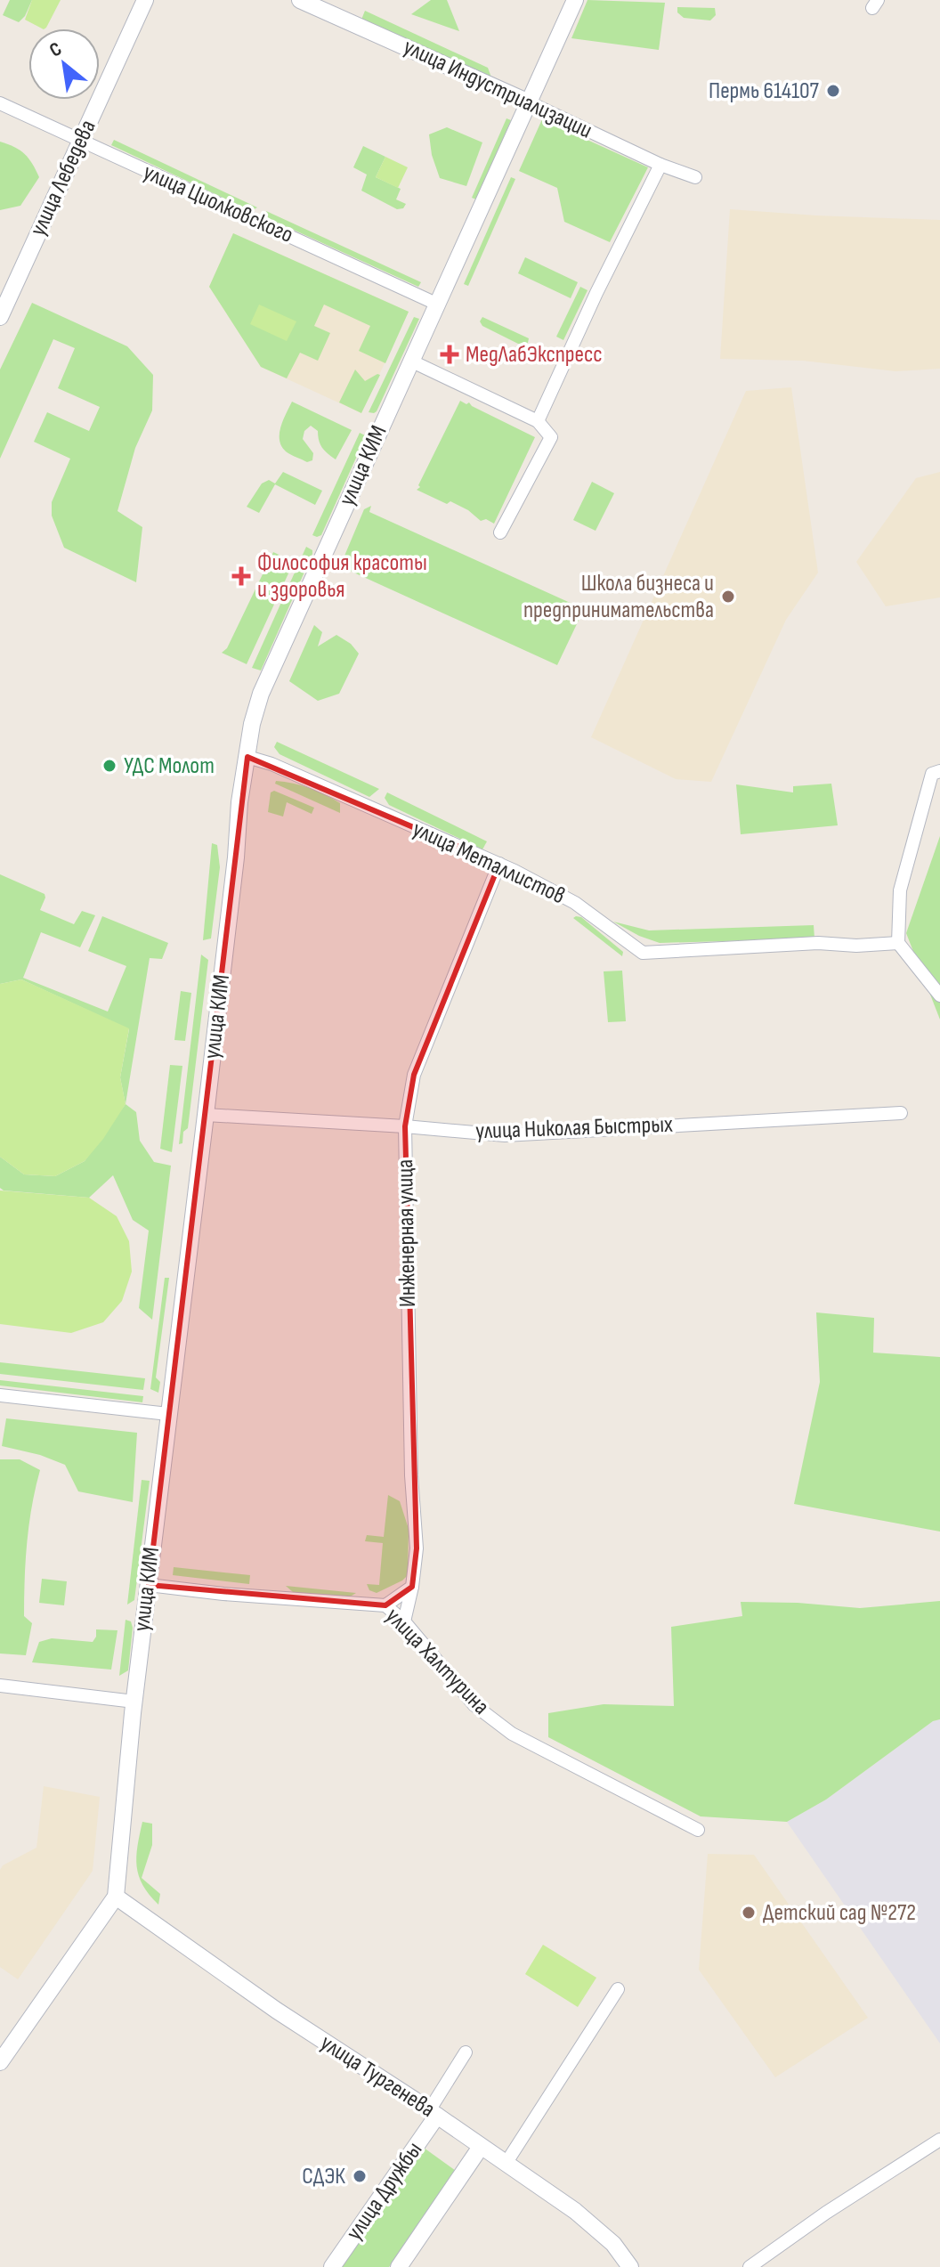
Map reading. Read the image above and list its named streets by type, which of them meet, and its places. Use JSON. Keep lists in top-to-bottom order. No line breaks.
{"streets":{"street":["улица Индустриализации","улица Лебедева","улица Циолковского","улица КИМ","улица Металлистов","улица Николая Быстрых","Инженерная улица","улица Халтурина","улица Тургенева","улица Дружбы"]},"crossings":[["улица Индустриализации","улица КИМ"],["улица Лебедева","улица Циолковского"],["улица Циолковского","улица КИМ"],["улица КИМ","улица Металлистов"],["улица КИМ","улица Николая Быстрых"],["улица КИМ","улица Халтурина"],["улица КИМ","улица Тургенева"],["улица Металлистов","Инженерная улица"],["улица Николая Быстрых","Инженерная улица"],["Инженерная улица","улица Халтурина"],["улица Тургенева","улица Дружбы"]],"places":{"other":["Пермь 614107","Школа бизнеса и предпринимательства","УДС Молот","Детский сад №272","СДЭК"],"health":["МедЛабЭкспресс","Философия красоты и здоровья"]},"north":"top left"}
